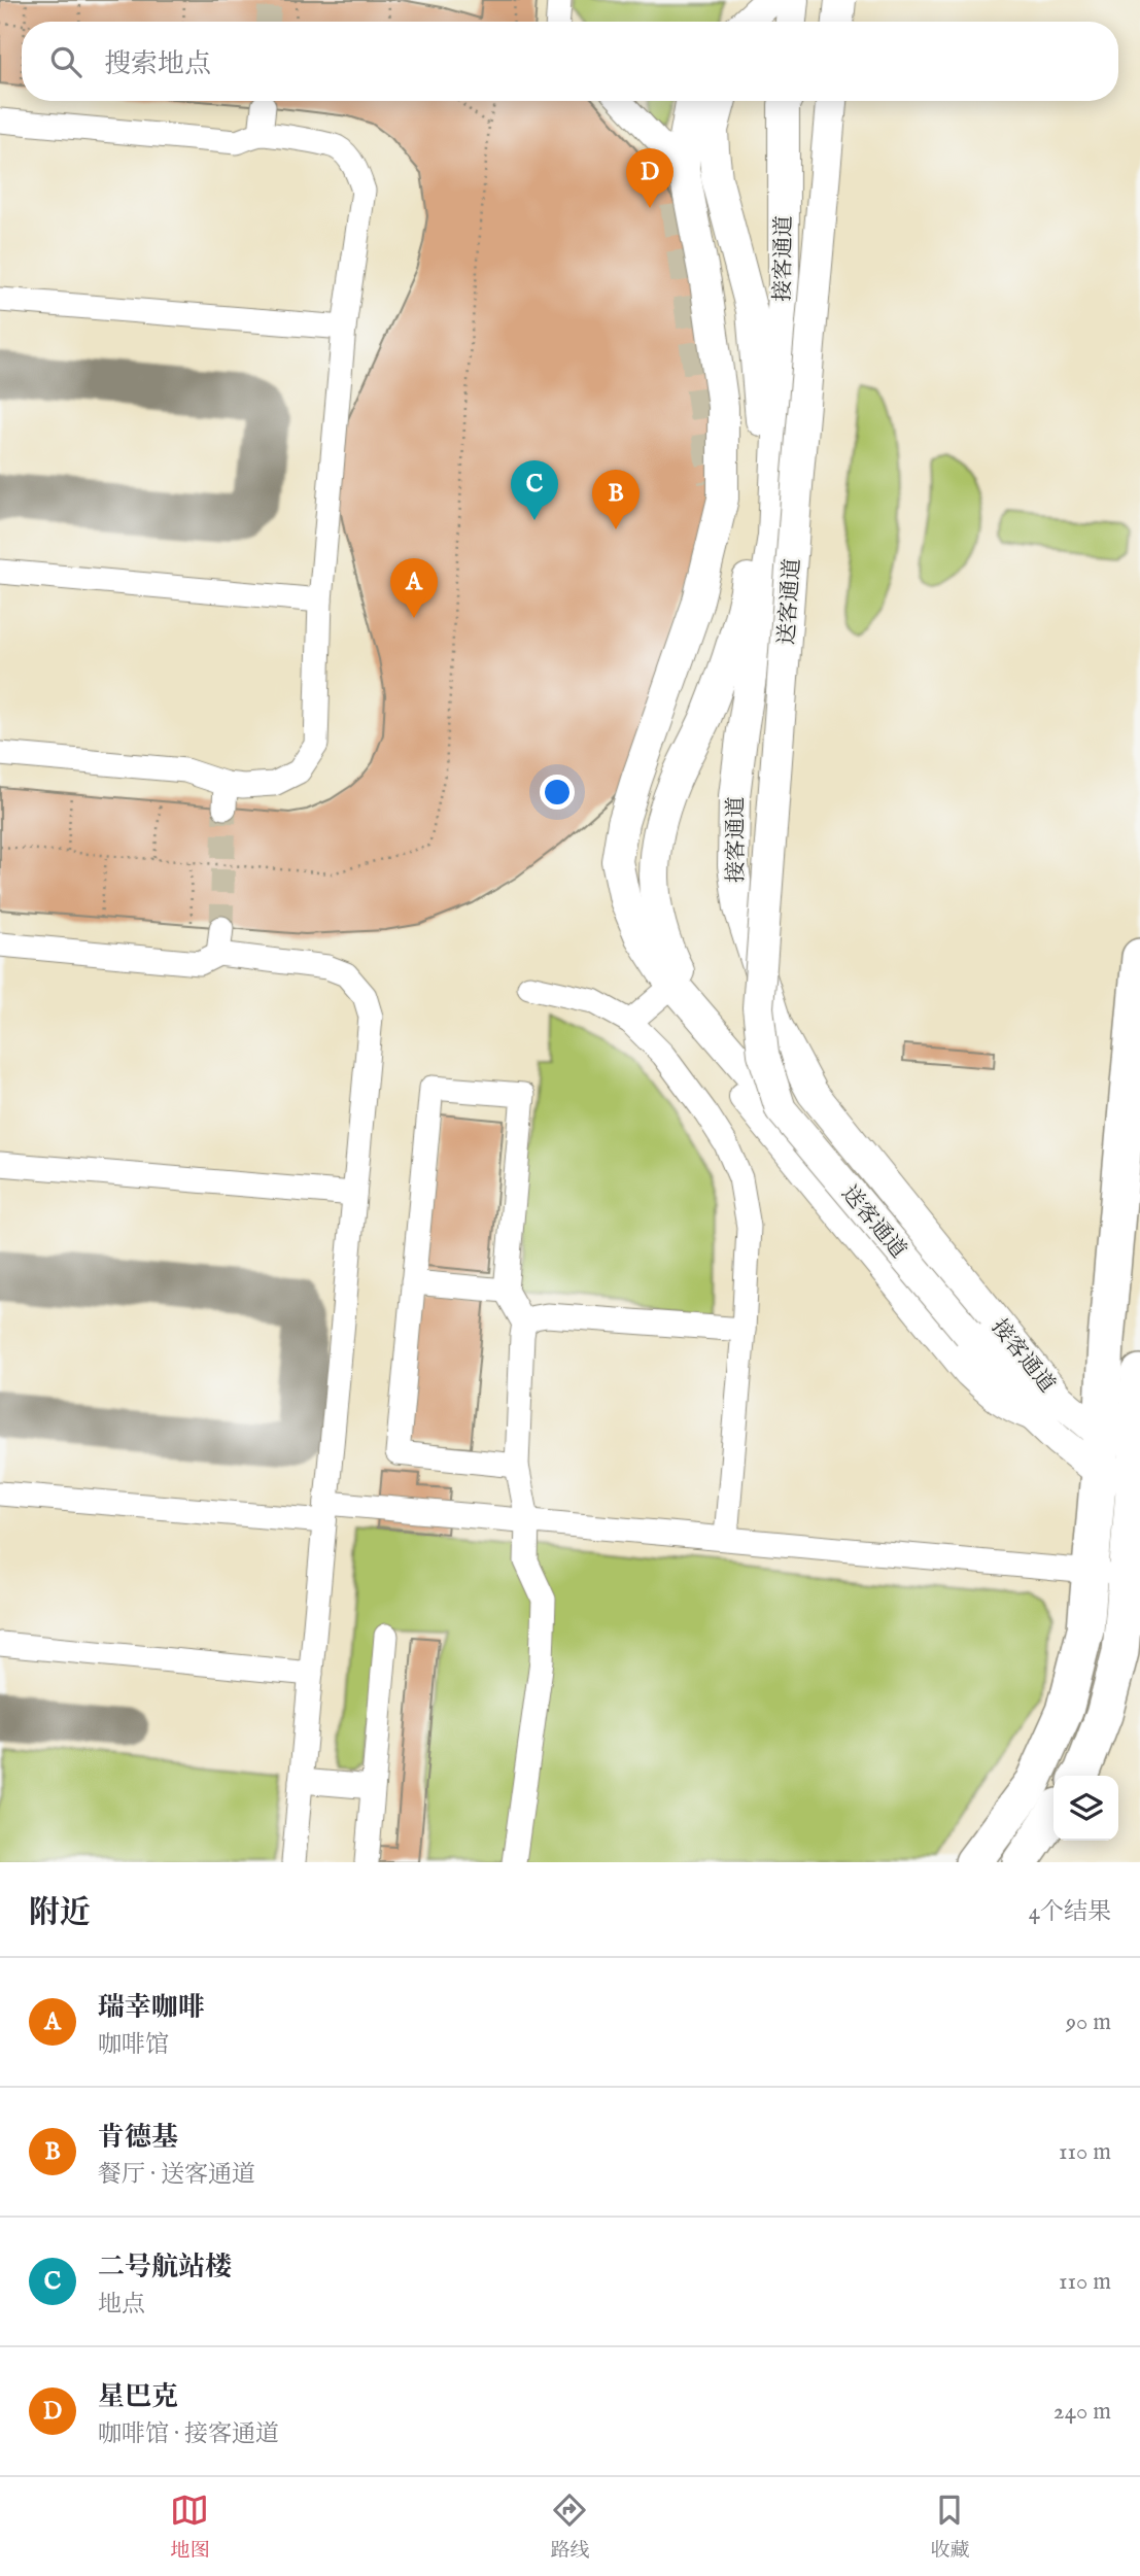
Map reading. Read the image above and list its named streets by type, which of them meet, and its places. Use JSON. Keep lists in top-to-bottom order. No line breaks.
{"streets":{"main road":["接客通道","送客通道"]},"crossings":[["接客通道","送客通道"]],"page":{"search":"搜索地点","pins":["D","C","B","A"],"heading":["附近","4个结果"],"list":[{"mark":"A","name":"瑞幸咖啡","note":"咖啡馆","value":"90 m"},{"mark":"B","name":"肯德基","note":"餐厅 · 送客通道","value":"110 m"},{"mark":"C","name":"二号航站楼","note":"地点","value":"110 m"},{"mark":"D","name":"星巴克","note":"咖啡馆 · 接客通道","value":"240 m"}],"nav":["地图","路线","收藏"]}}
